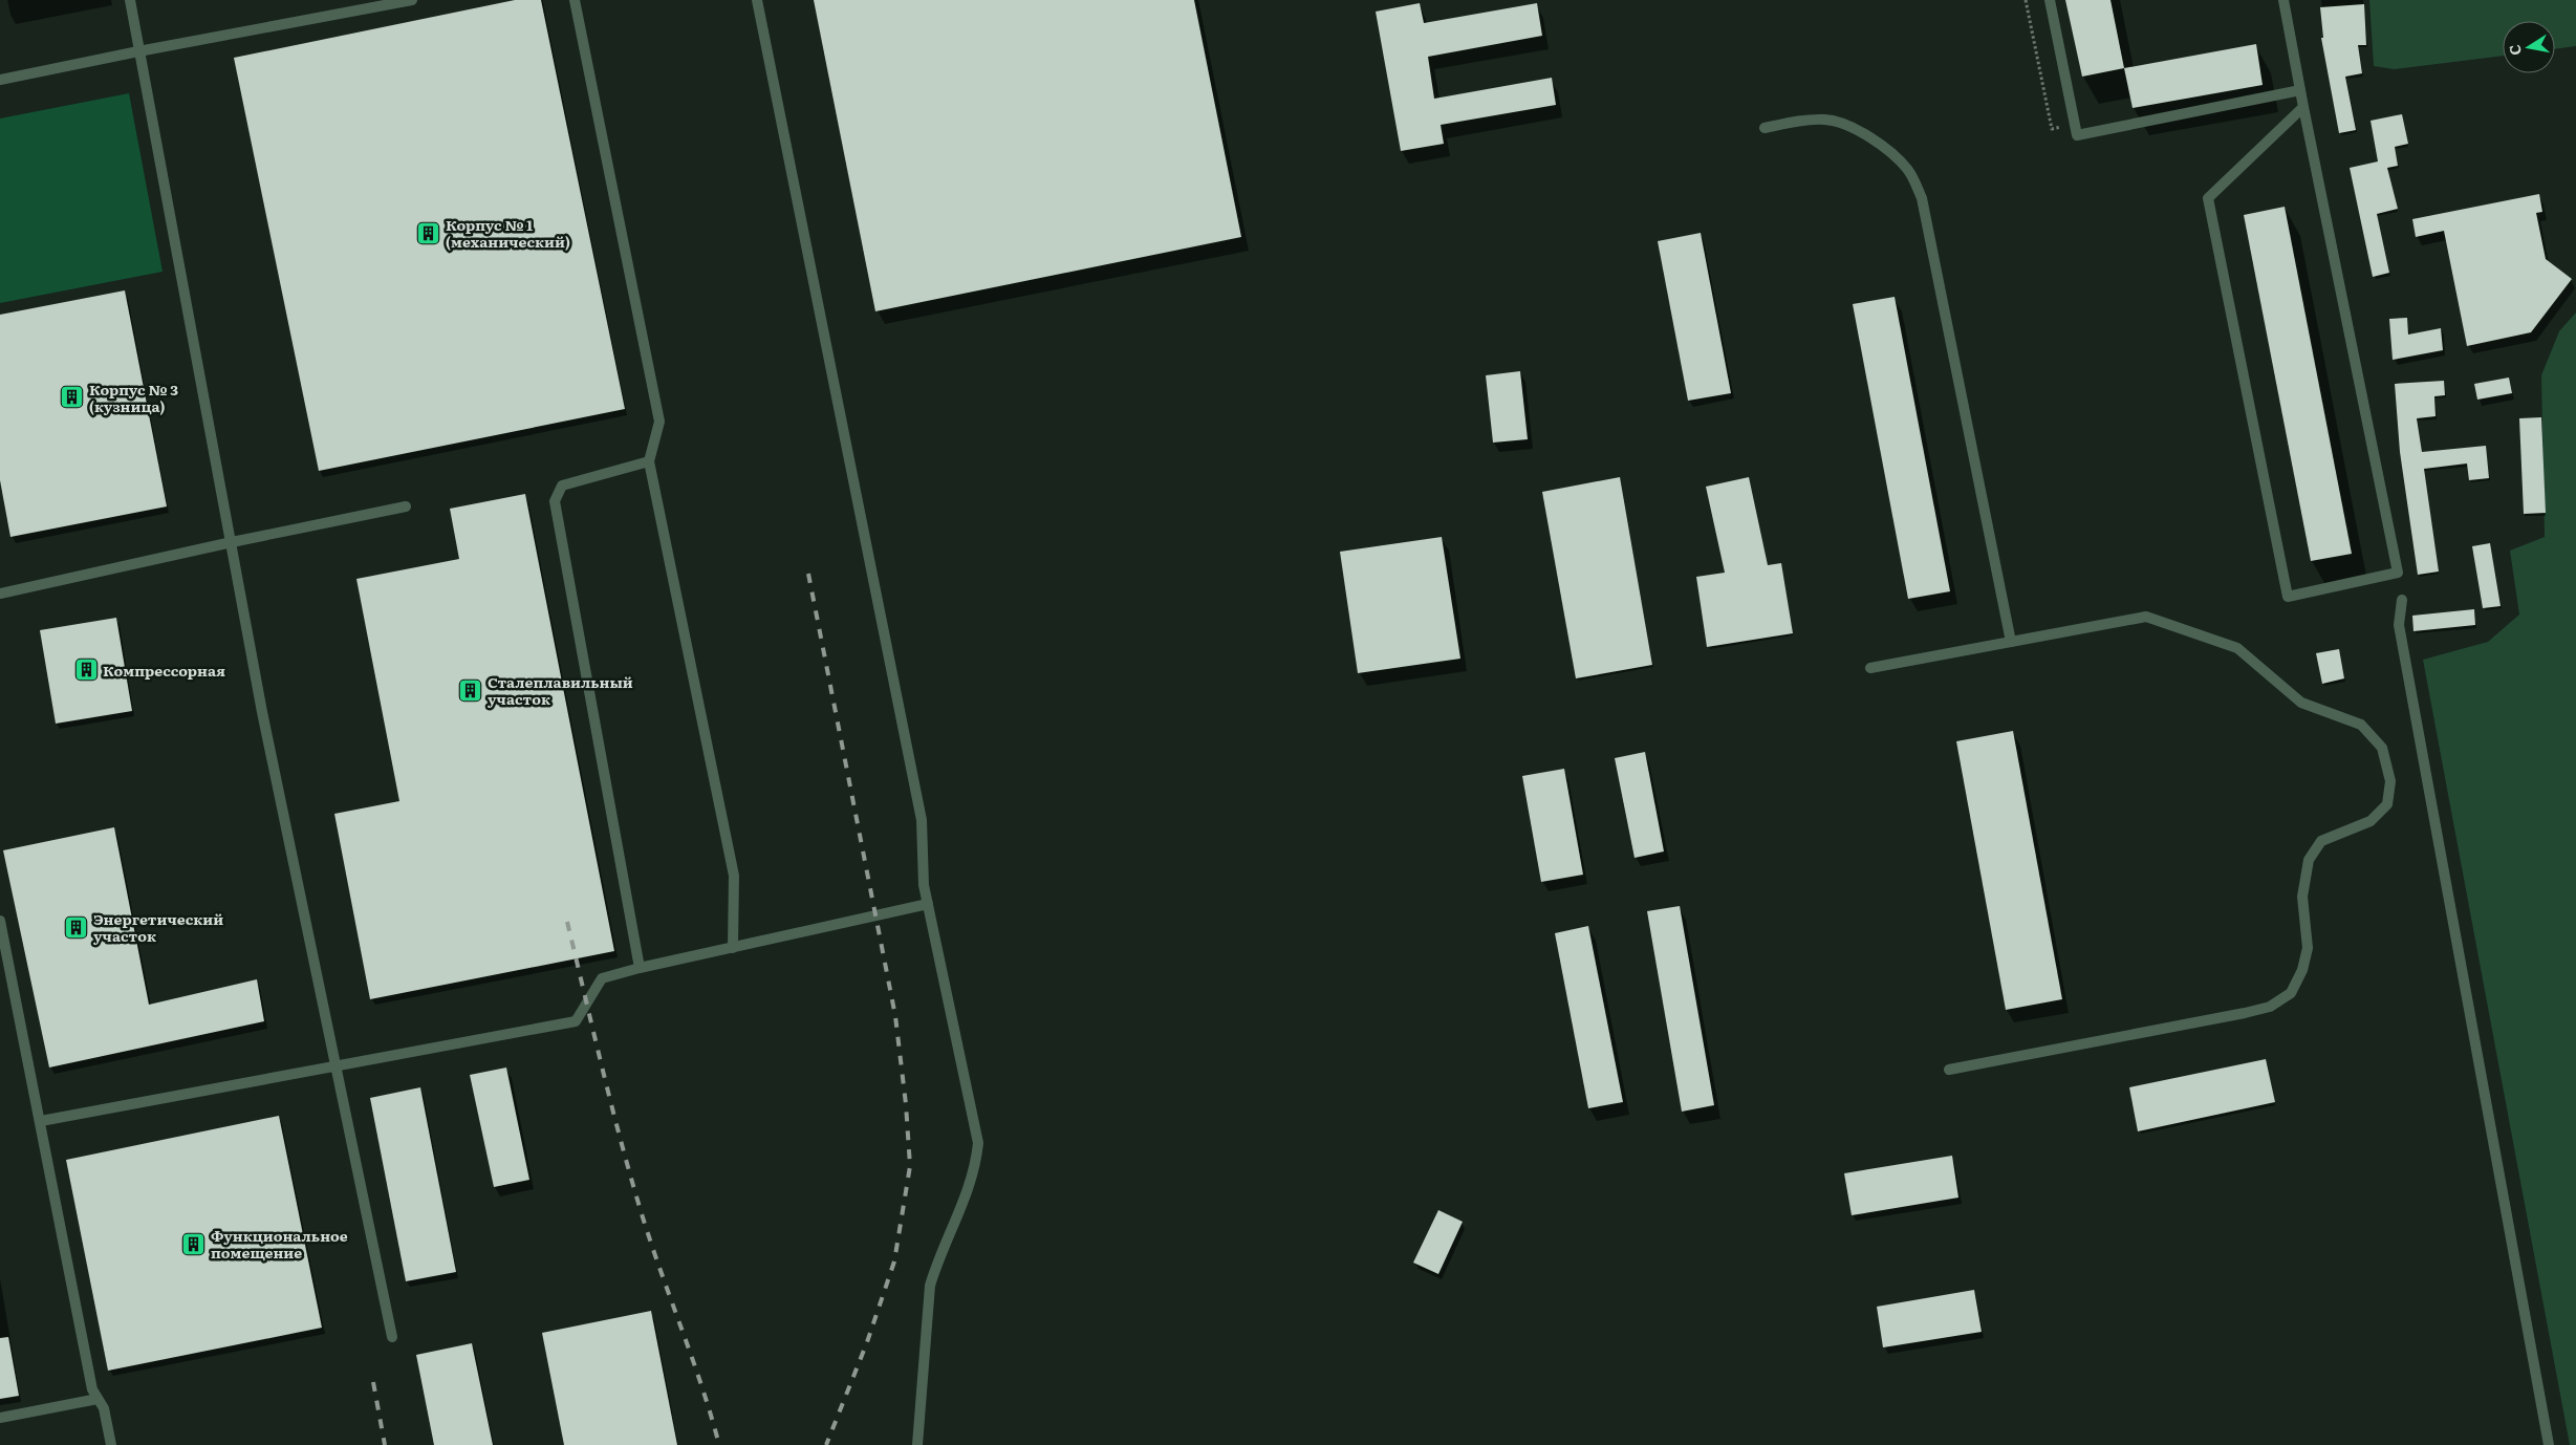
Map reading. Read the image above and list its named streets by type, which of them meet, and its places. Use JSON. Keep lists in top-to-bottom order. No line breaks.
{"places":{"building":["Корпус № 1 (механический)","Корпус № 3 (кузница)","Компрессорная","Сталеплавильный участок","Энергетический участок","Функциональное помещение"]},"north":"left"}
